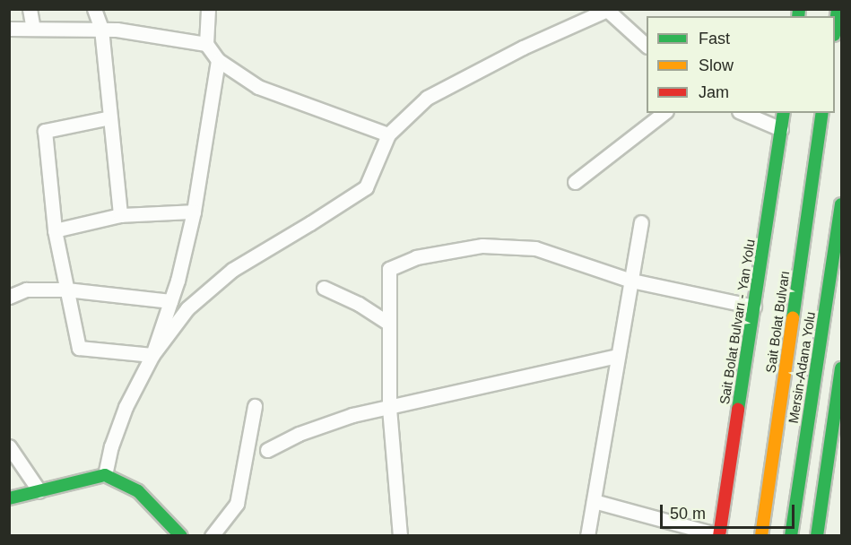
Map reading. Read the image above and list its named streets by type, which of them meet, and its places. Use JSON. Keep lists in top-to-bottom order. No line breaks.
{"streets":{"main road":["Sait Bolat Bulvarı - Yan Yolu","Sait Bolat Bulvarı","Mersin-Adana Yolu"]},"legend":["Fast","Slow","Jam"],"scale_bar":"50 m"}
